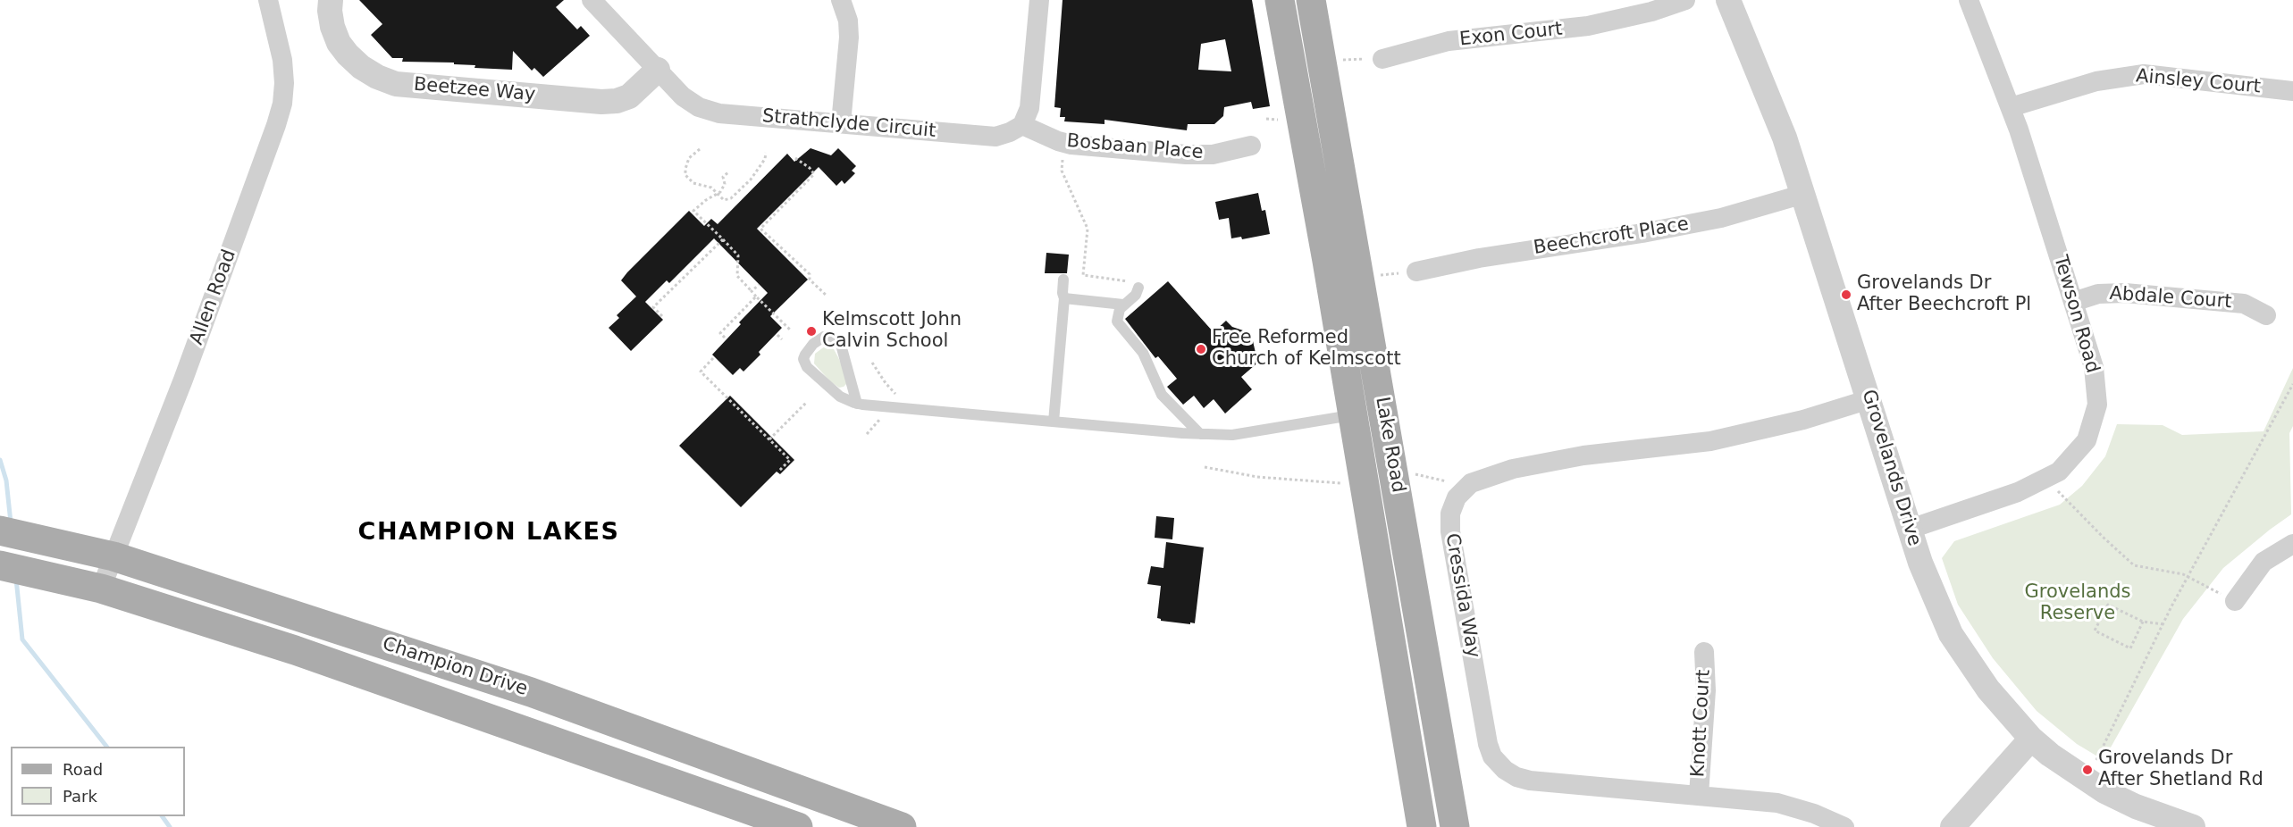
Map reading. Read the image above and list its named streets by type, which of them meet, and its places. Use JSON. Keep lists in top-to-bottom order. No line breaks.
{"streets":{"main road":["Lake Road","Champion Drive"],"street":["Exon Court","Ainsley Court","Beetzee Way","Strathclyde Circuit","Bosbaan Place","Beechcroft Place","Allen Road","Abdale Court","Tewson Road","Grovelands Drive","Cressida Way","Knott Court"]},"crossings":[["Ainsley Court","Tewson Road"],["Beetzee Way","Strathclyde Circuit"],["Strathclyde Circuit","Bosbaan Place"],["Beechcroft Place","Grovelands Drive"],["Allen Road","Champion Drive"],["Abdale Court","Tewson Road"],["Tewson Road","Grovelands Drive"],["Grovelands Drive","Cressida Way"],["Cressida Way","Knott Court"]],"districts":["CHAMPION LAKES"],"parks":["Grovelands Reserve"],"places":["Grovelands Dr After Beechcroft Pl","Kelmscott John Calvin School","Free Reformed Church of Kelmscott","Grovelands Dr After Shetland Rd"],"legend":["Road","Park"]}
